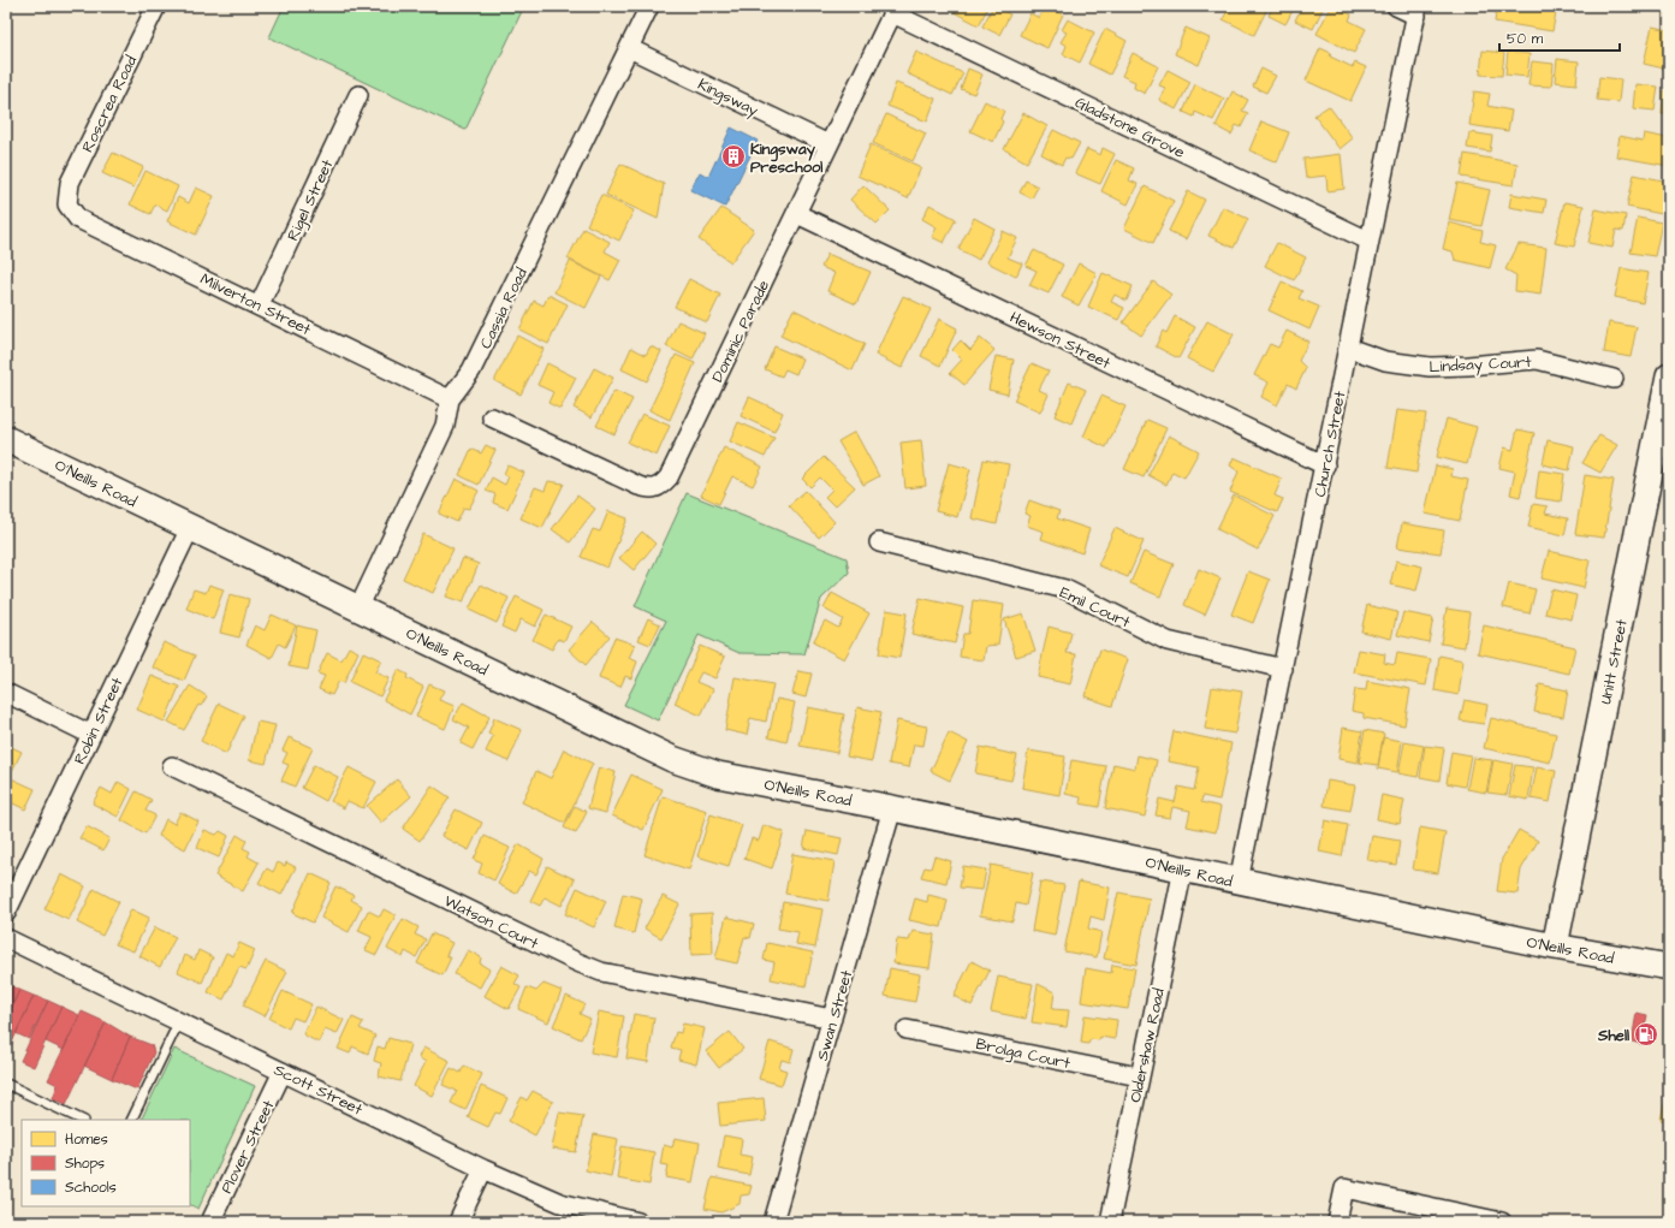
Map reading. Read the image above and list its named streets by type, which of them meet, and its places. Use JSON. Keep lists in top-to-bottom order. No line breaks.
{"streets":{"street":["Kingsway","Roscrea Road","Gladstone Grove","Rigel Street","Milverton Street","Cassia Road","Dominic Parade","Hewson Street","Lindsay Court","Church Street","O'Neills Road","Emil Court","Unitt Street","Robin Street","Watson Court","Swan Street","Oldershaw Road","Brolga Court","Scott Street","Plover Street"]},"crossings":[["Kingsway","Cassia Road"],["Kingsway","Dominic Parade"],["Roscrea Road","Milverton Street"],["Gladstone Grove","Dominic Parade"],["Gladstone Grove","Church Street"],["Rigel Street","Milverton Street"],["Milverton Street","Cassia Road"],["Cassia Road","O'Neills Road"],["Dominic Parade","Hewson Street"],["Hewson Street","Church Street"],["Lindsay Court","Church Street"],["Church Street","O'Neills Road"],["Church Street","Emil Court"],["O'Neills Road","Unitt Street"],["O'Neills Road","Robin Street"],["O'Neills Road","Swan Street"],["O'Neills Road","Oldershaw Road"],["Watson Court","Swan Street"],["Oldershaw Road","Brolga Court"],["Scott Street","Plover Street"]],"places":{"building":["Kingsway Preschool"],"fuel station":["Shell"]},"legend":["Homes","Shops","Schools"],"scale_bar":"50 m"}
